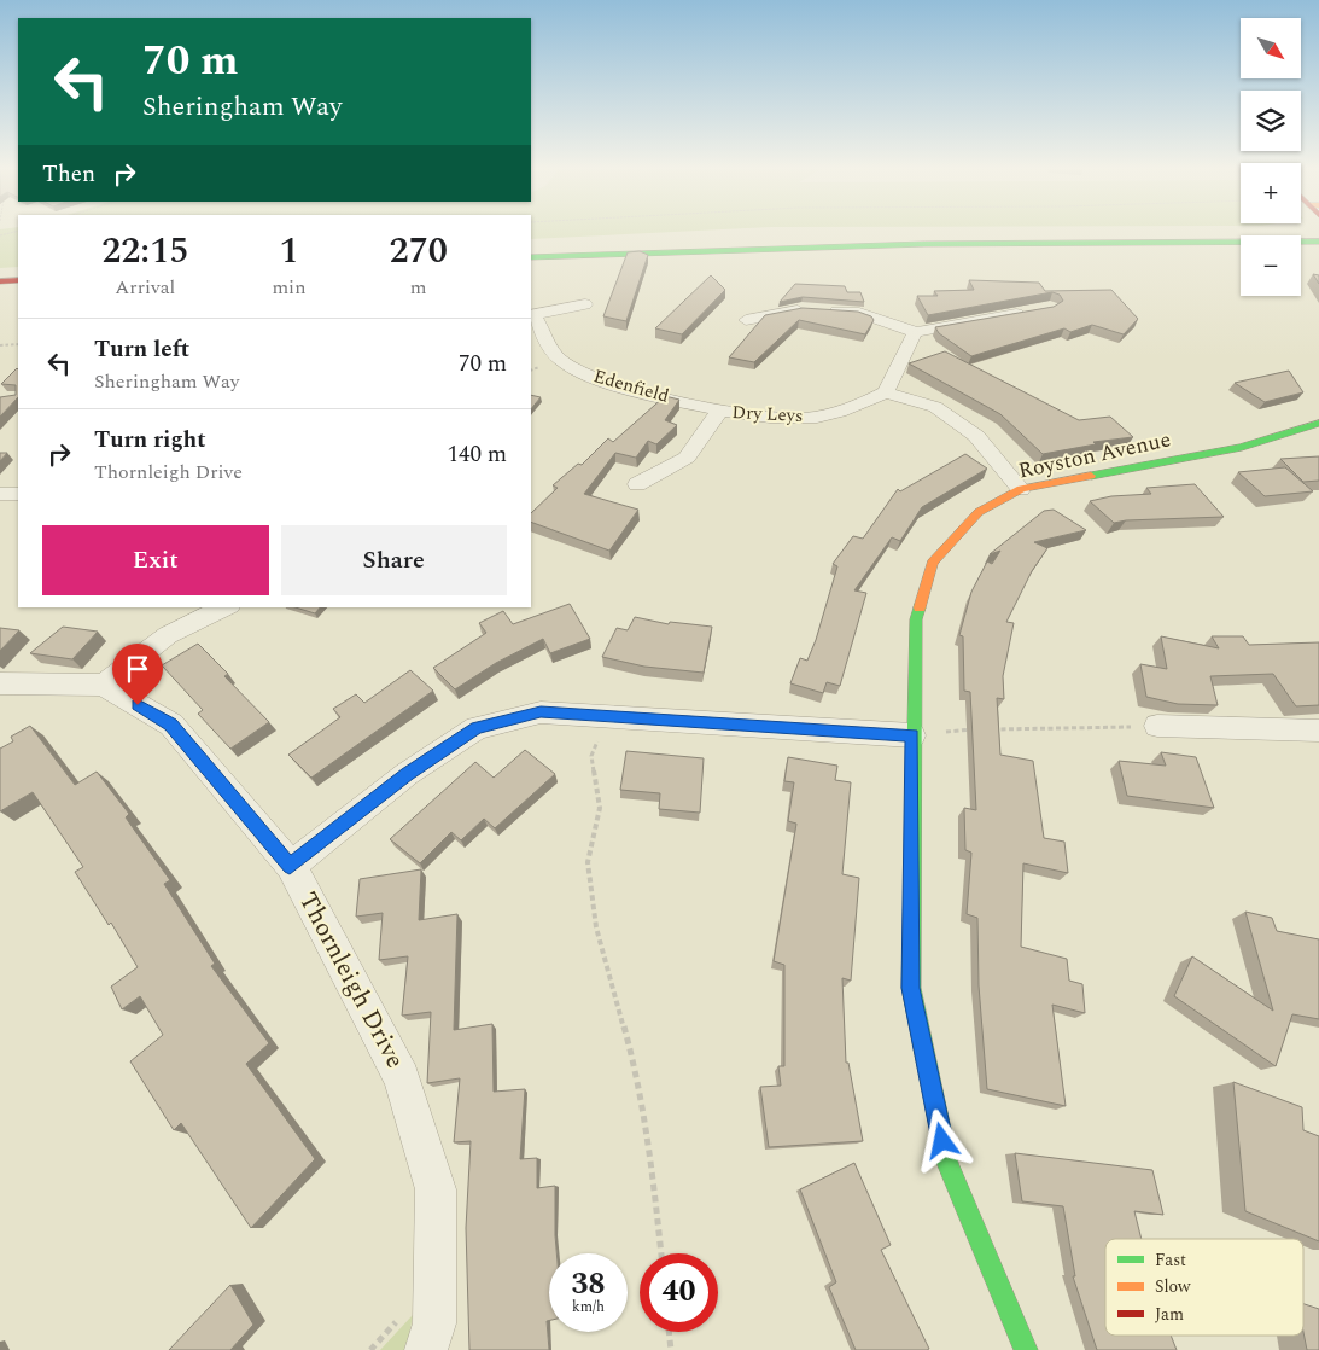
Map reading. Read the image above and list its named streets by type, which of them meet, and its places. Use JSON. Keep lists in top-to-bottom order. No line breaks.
{"streets":{"main road":["Royston Avenue"],"street":["Edenfield","Dry Leys","Thornleigh Drive"]},"crossings":[["Edenfield","Dry Leys"]],"legend":["Fast","Slow","Jam"],"north":"bottom right","page":{"map_buttons":["+","−"],"turn":["70 m","Sheringham Way"],"then":"Then","eta":["22:15","Arrival","1","min","270","m"],"list":[{"name":"Turn left","note":"Sheringham Way","value":"70 m"},{"name":"Turn right","note":"Thornleigh Drive","value":"140 m"}],"buttons":["Exit","Share"],"speed":"38 km/h","limit":"40"}}
